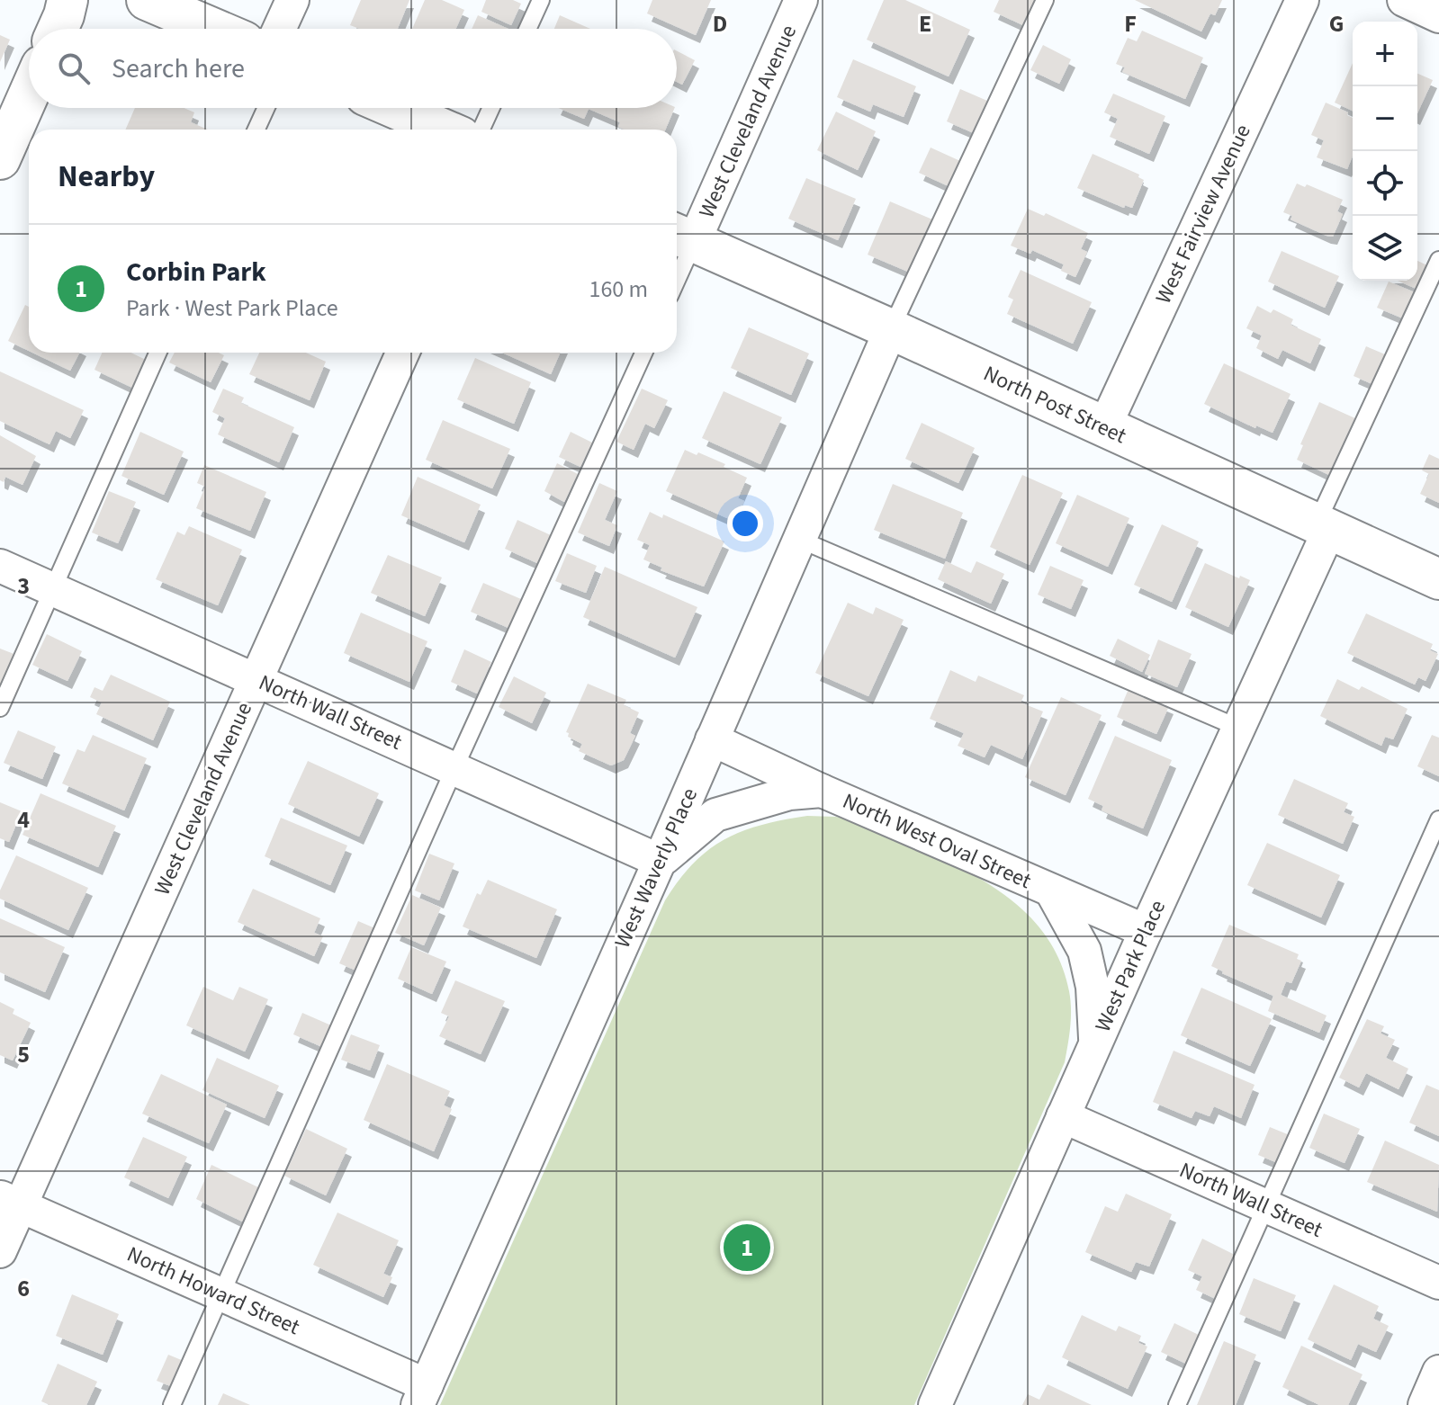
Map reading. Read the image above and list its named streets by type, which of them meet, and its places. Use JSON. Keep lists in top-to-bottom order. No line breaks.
{"streets":{"street":["West Cleveland Avenue","West Fairview Avenue","North Post Street","North Wall Street","North West Oval Street","West Waverly Place","West Park Place","North Howard Street"]},"crossings":[["West Cleveland Avenue","North Post Street"],["West Cleveland Avenue","North Wall Street"],["West Cleveland Avenue","North Howard Street"],["West Fairview Avenue","North Post Street"],["North Post Street","West Waverly Place"],["North Post Street","West Park Place"],["North Wall Street","North West Oval Street"],["North Wall Street","West Waverly Place"],["North Wall Street","West Park Place"],["North West Oval Street","West Waverly Place"],["North West Oval Street","West Park Place"],["West Waverly Place","North Howard Street"]],"page":{"map_buttons":["+","−"],"search":"Search here","heading":"Nearby","list":[{"mark":"1","name":"Corbin Park","note":"Park · West Park Place","value":"160 m"}],"pins":"1"},"grid":{"columns":["D","E","F","G"],"rows":["3","4","5","6"]}}
